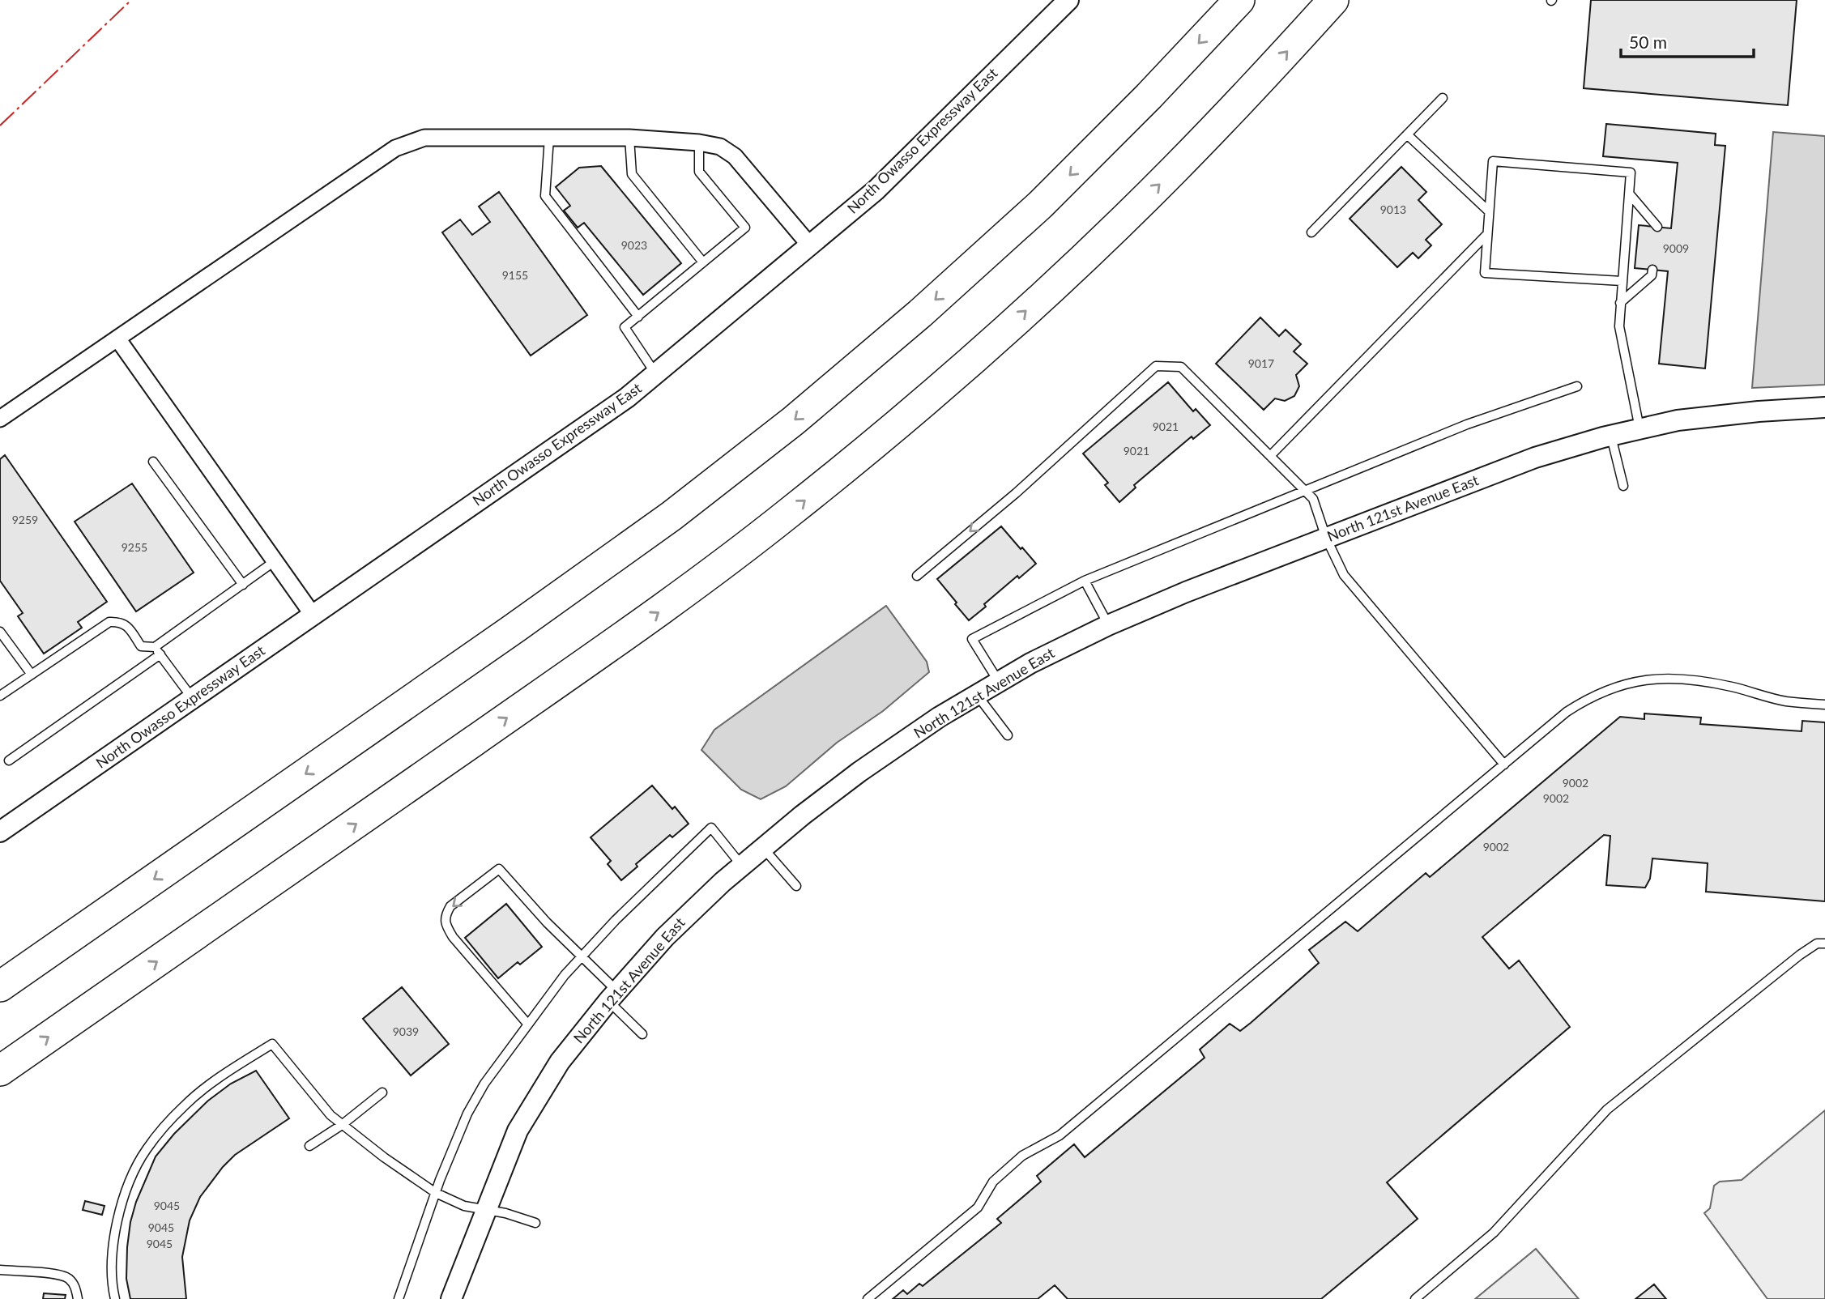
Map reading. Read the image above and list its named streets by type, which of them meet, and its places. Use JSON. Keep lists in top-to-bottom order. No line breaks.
{"streets":{"street":["North Owasso Expressway East","North 121st Avenue East"]},"house_numbers":["9013","9023","9009","9155","9017","9021","9021","9259","9255","9002","9002","9002","9039","9045","9045","9045"],"scale_bar":"50 m"}
